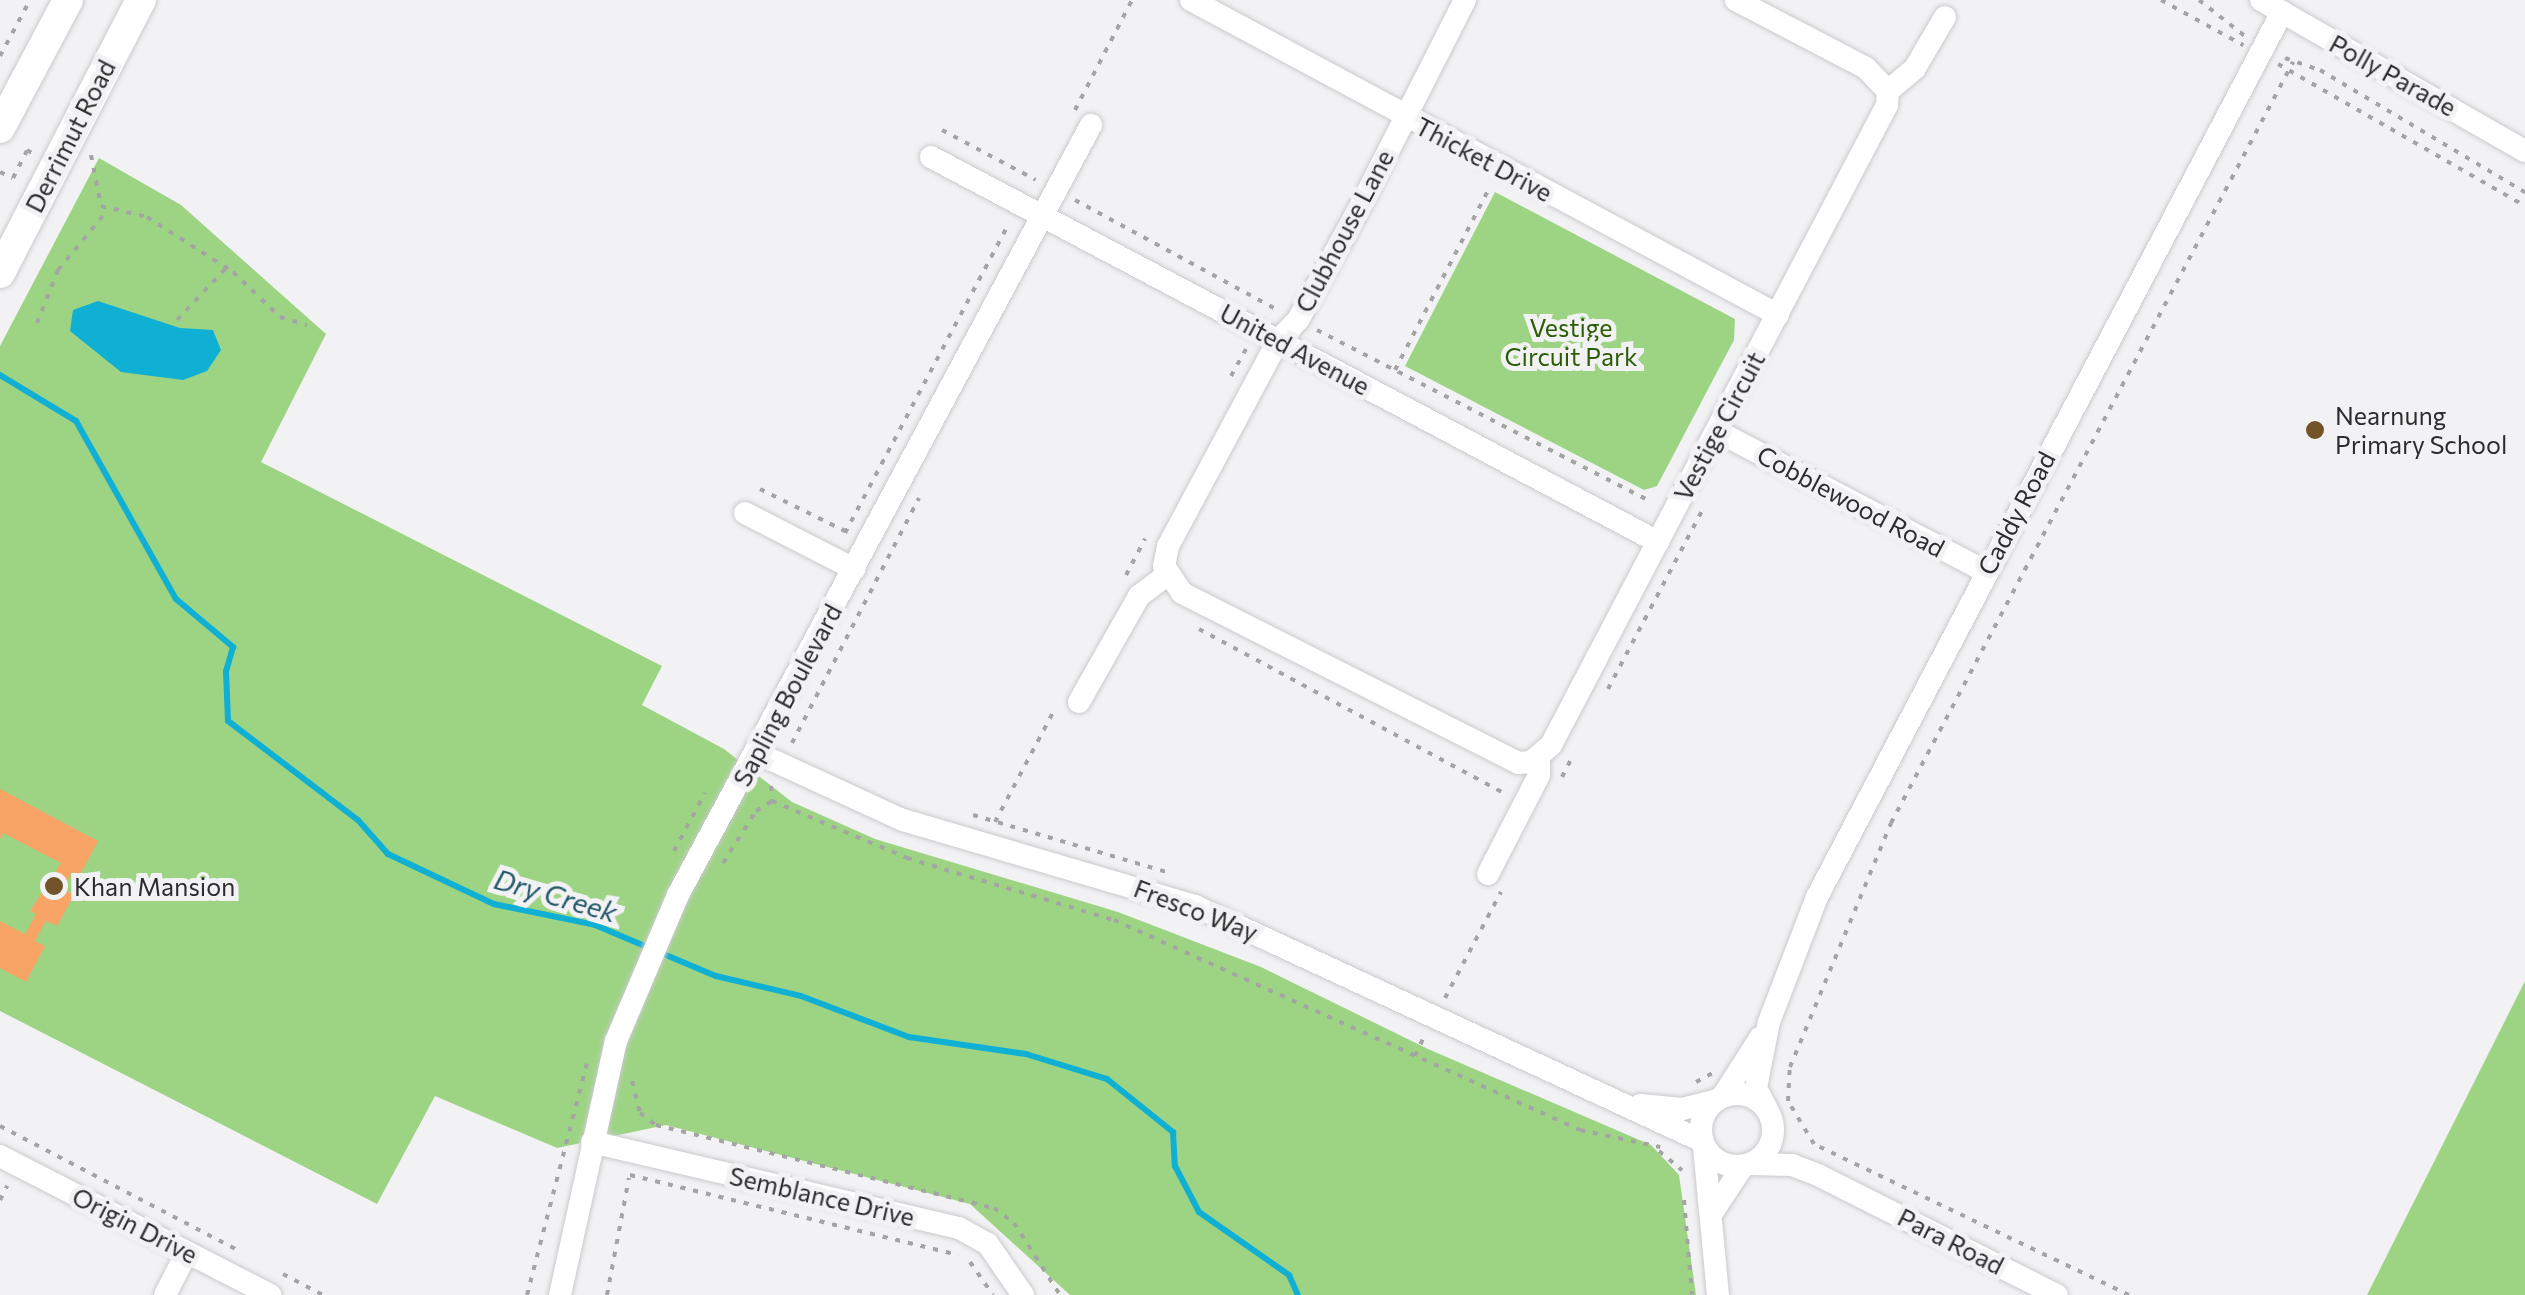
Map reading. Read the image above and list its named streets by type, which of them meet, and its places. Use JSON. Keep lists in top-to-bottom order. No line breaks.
{"streets":{"main road":["Derrimut Road"],"street":["Polly Parade","Thicket Drive","Clubhouse Lane","United Avenue","Vestige Circuit","Cobblewood Road","Caddy Road","Sapling Boulevard","Fresco Way","Semblance Drive","Origin Drive","Para Road"]},"crossings":[["Polly Parade","Caddy Road"],["Thicket Drive","Clubhouse Lane"],["Thicket Drive","Vestige Circuit"],["Clubhouse Lane","United Avenue"],["United Avenue","Vestige Circuit"],["United Avenue","Sapling Boulevard"],["Vestige Circuit","Cobblewood Road"],["Cobblewood Road","Caddy Road"],["Caddy Road","Fresco Way"],["Sapling Boulevard","Fresco Way"],["Sapling Boulevard","Semblance Drive"]],"water":["Dry Creek"],"parks":["Vestige Circuit Park"],"places":["Nearnung Primary School","Khan Mansion"]}
